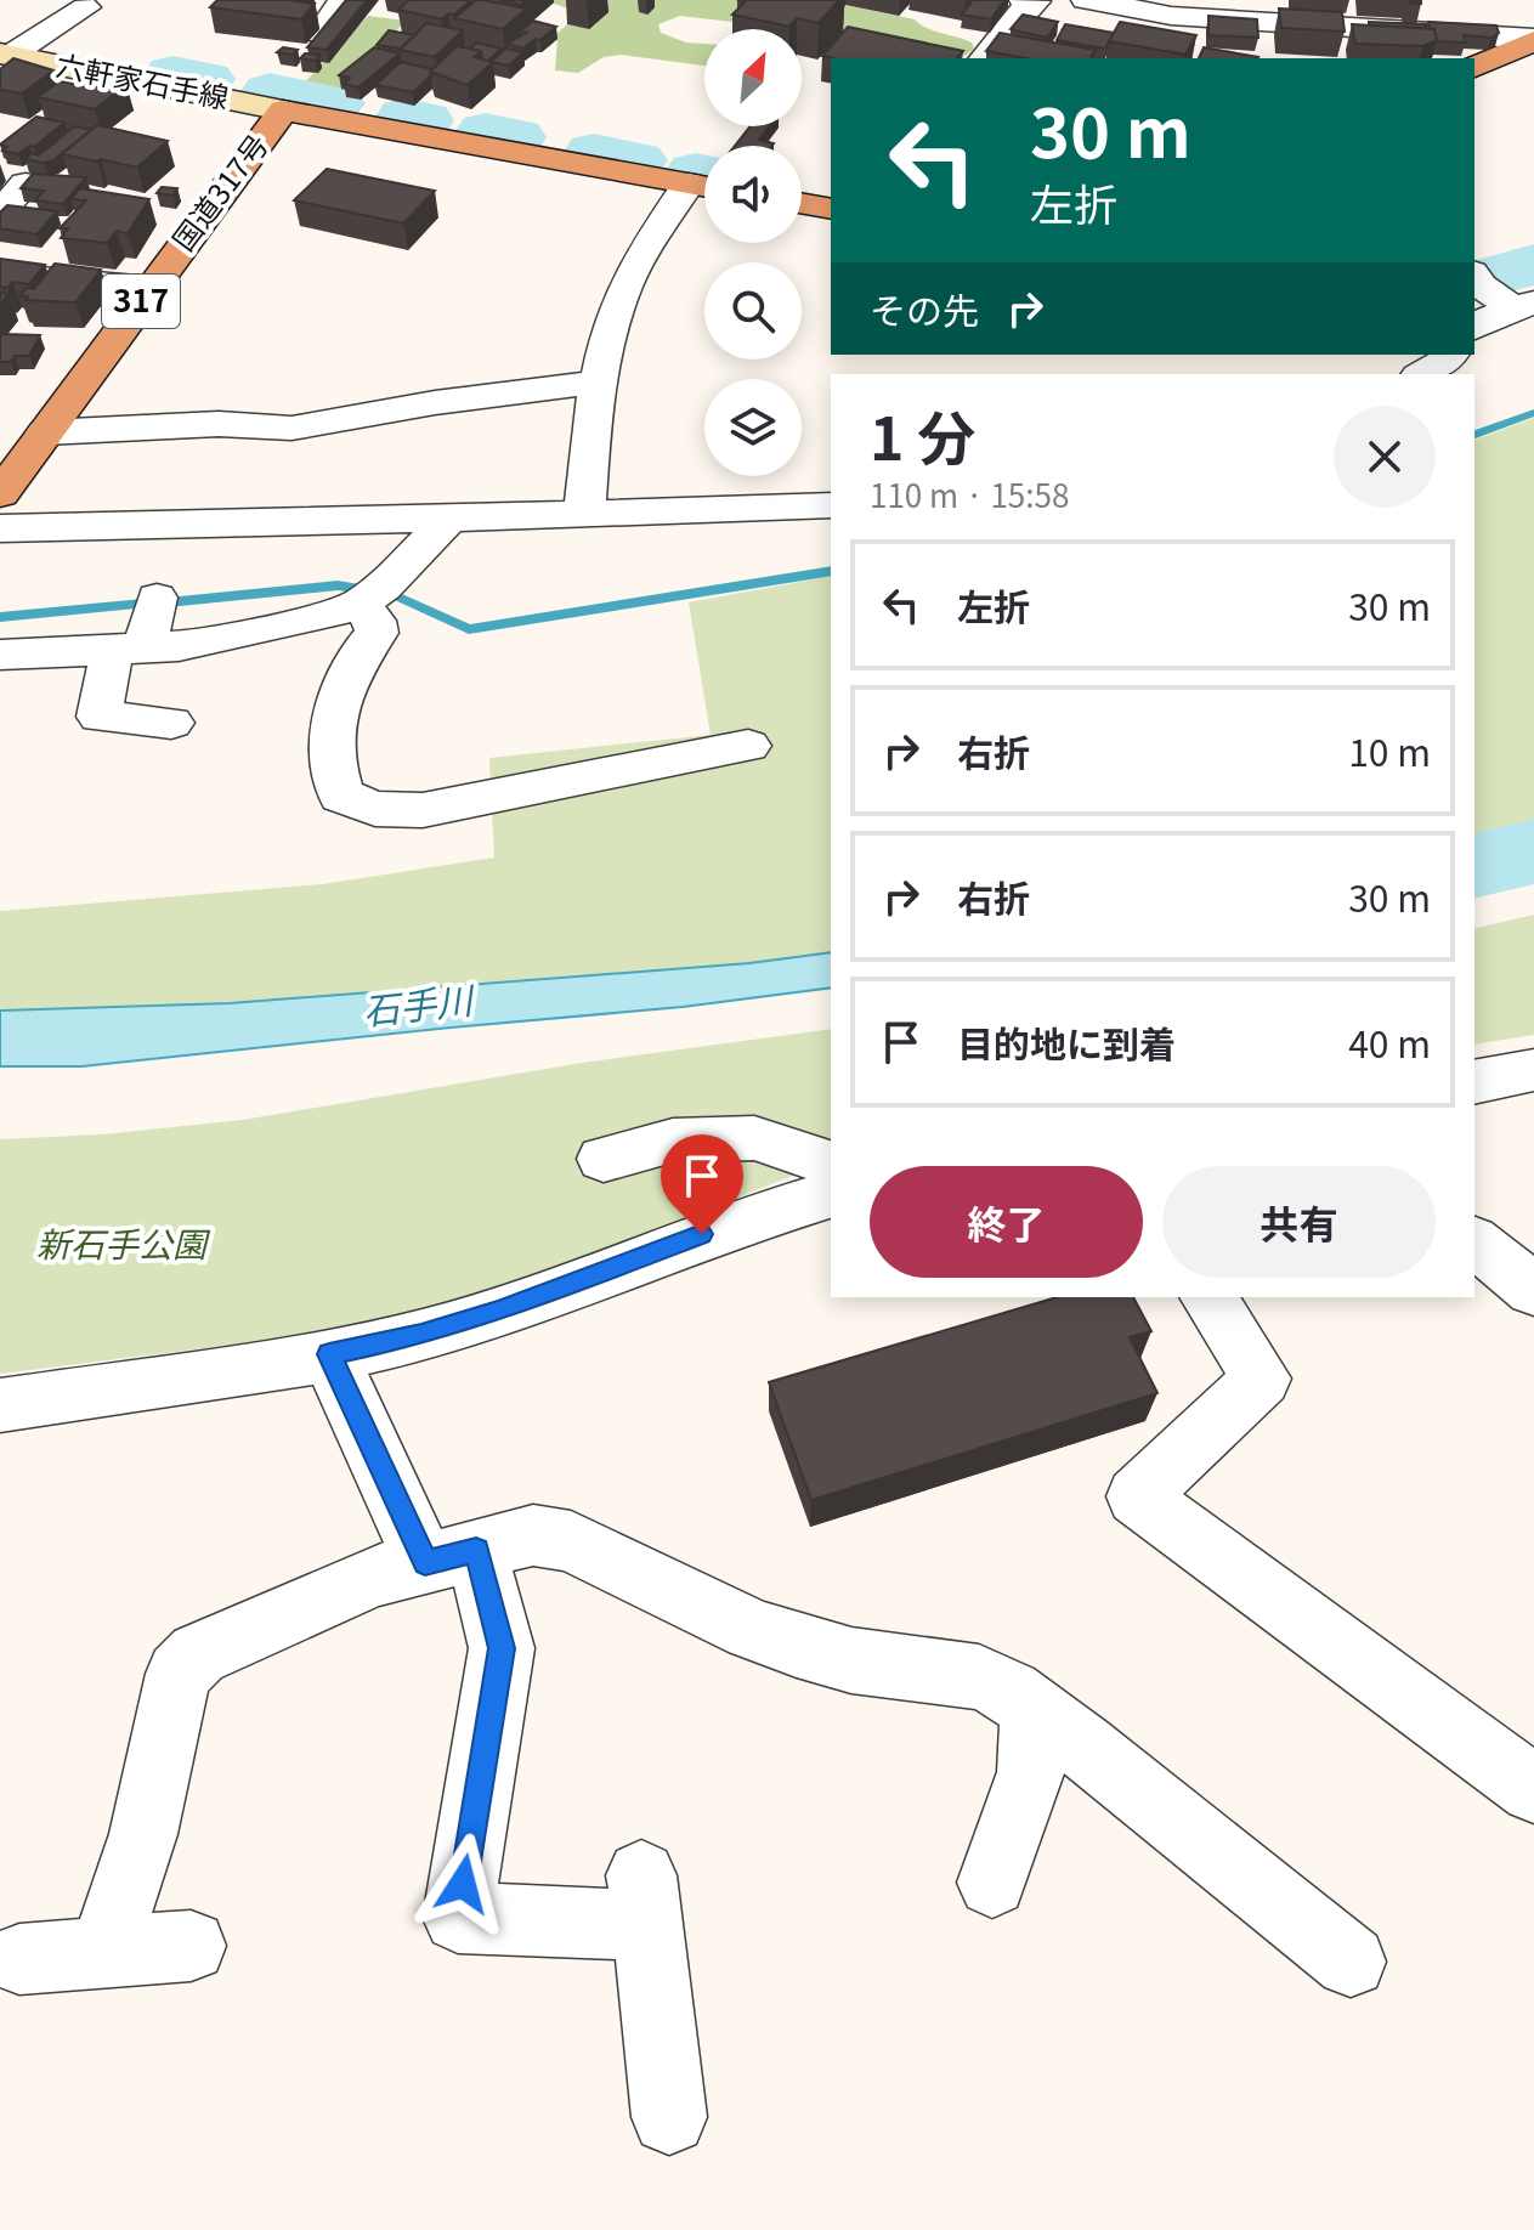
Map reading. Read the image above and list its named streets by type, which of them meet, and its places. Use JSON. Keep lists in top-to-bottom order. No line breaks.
{"streets":{"highway":["国道317号","317"],"main road":["六軒家石手線"]},"crossings":[["六軒家石手線","国道317号"]],"water":["石手川"],"parks":["新石手公園"],"north":"top right","page":{"turn":["30 m","左折"],"then":"その先","heading":["1 分","110 m · 15:58"],"list":[{"name":"左折","value":"30 m"},{"name":"右折","value":"10 m"},{"name":"右折","value":"30 m"},{"name":"目的地に到着","value":"40 m"}],"buttons":["終了","共有"]}}
